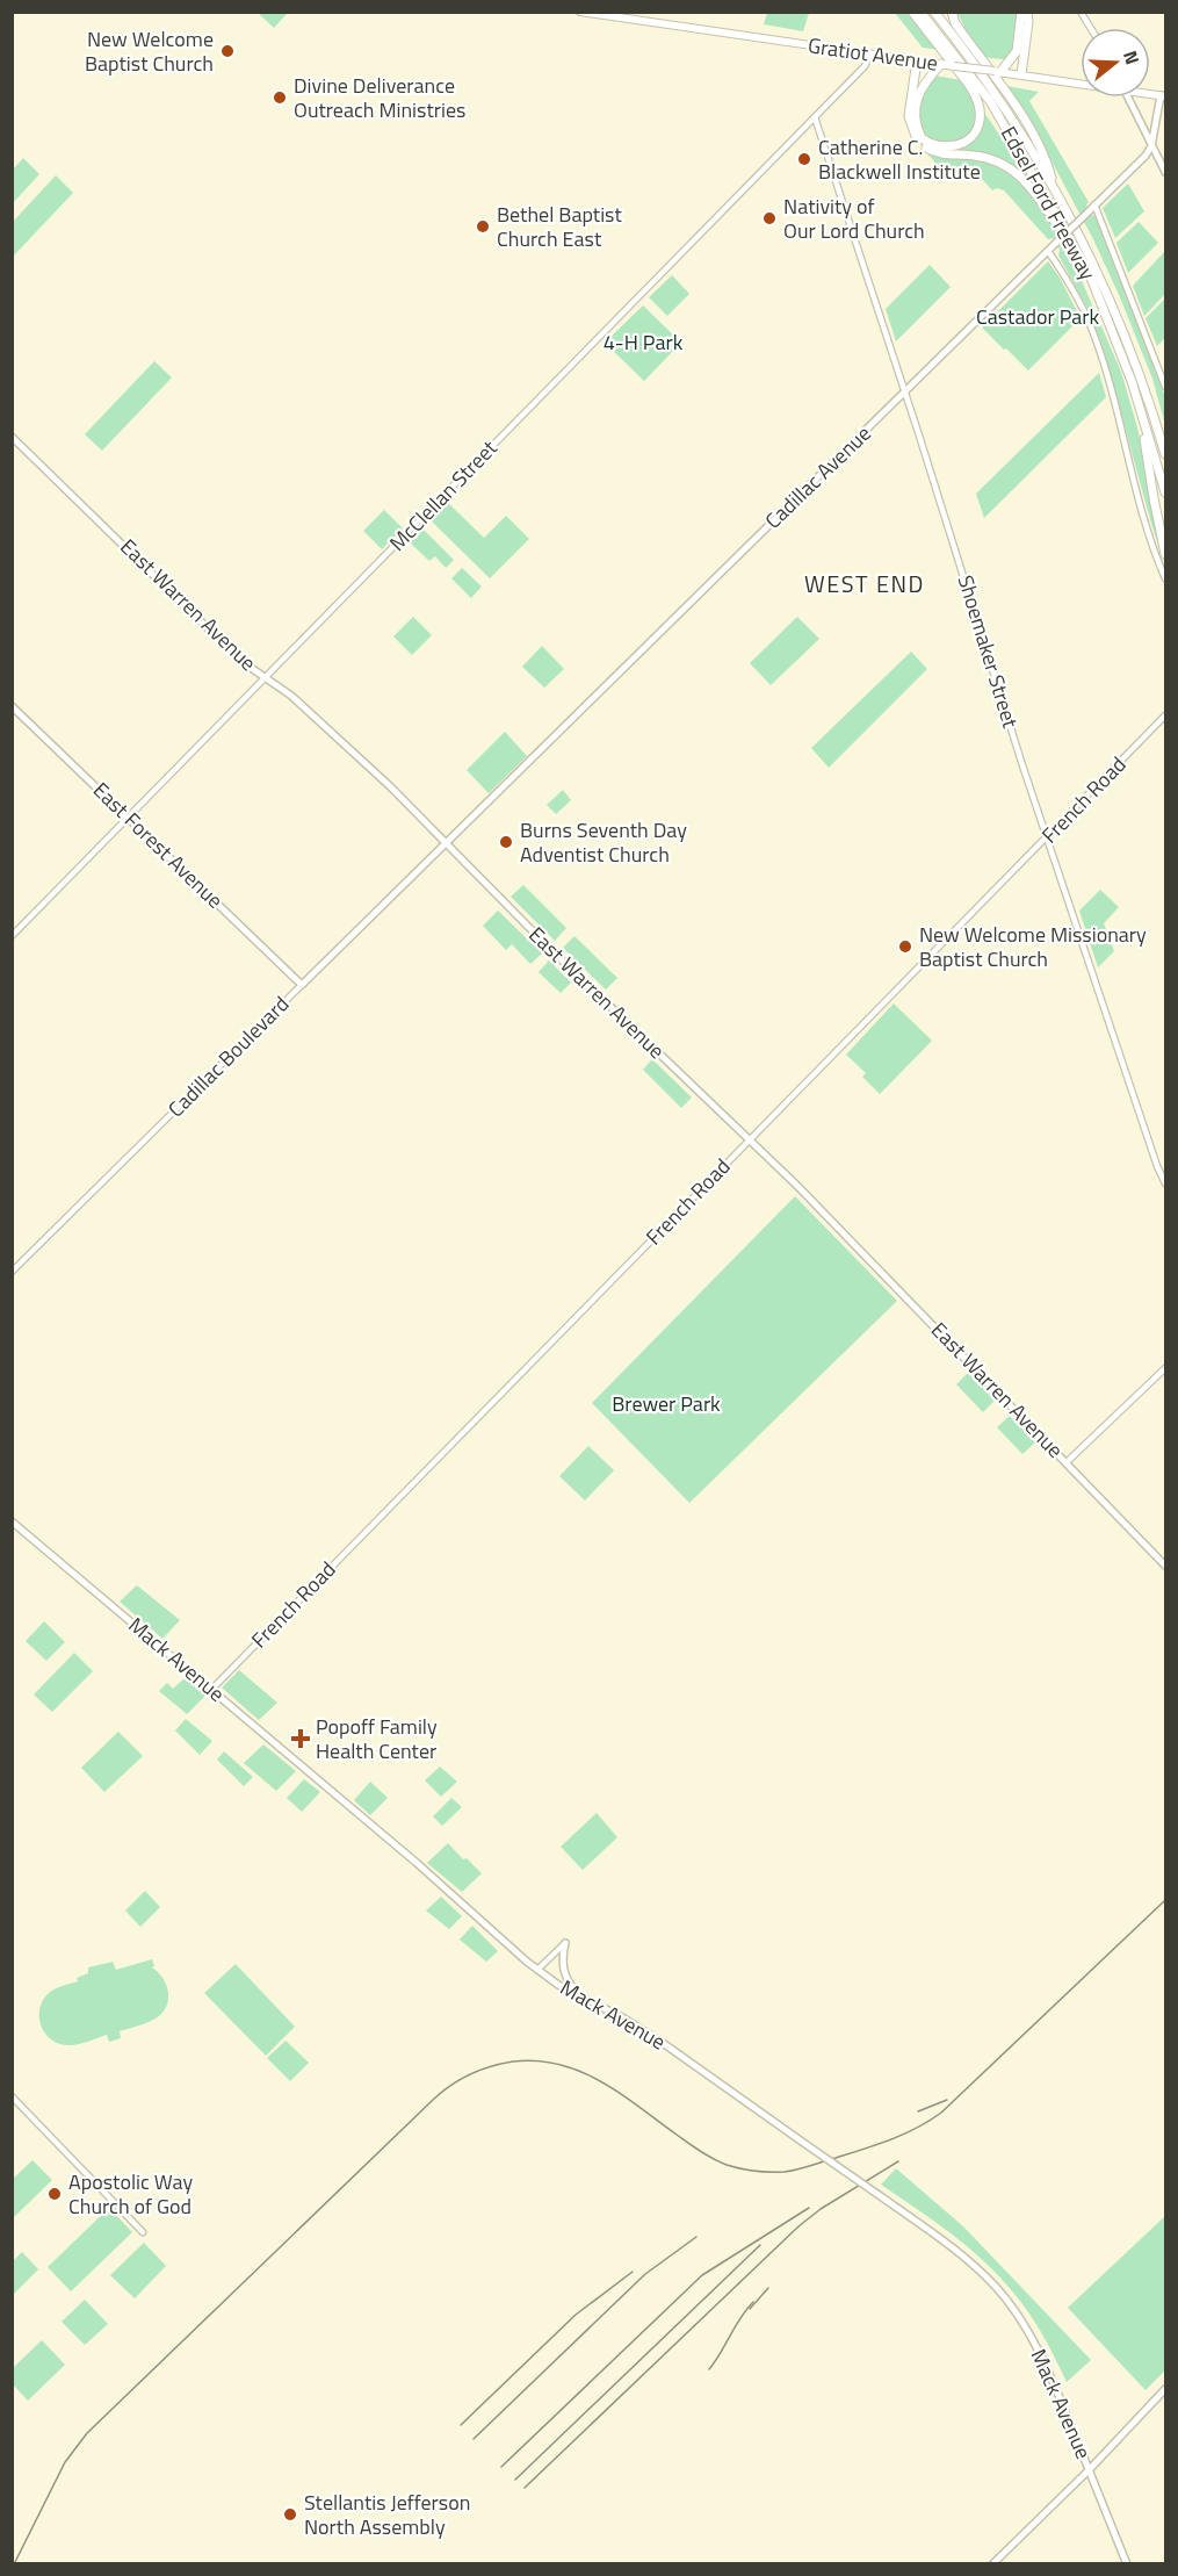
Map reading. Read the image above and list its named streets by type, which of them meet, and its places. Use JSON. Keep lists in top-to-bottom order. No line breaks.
{"streets":{"highway":["Edsel Ford Freeway"],"main road":["Gratiot Avenue","Cadillac Avenue","East Warren Avenue","East Forest Avenue","Cadillac Boulevard","Mack Avenue"],"street":["McClellan Street","Shoemaker Street","French Road"]},"crossings":[["Gratiot Avenue","McClellan Street"],["Edsel Ford Freeway","Cadillac Avenue"],["Cadillac Avenue","East Warren Avenue"],["Cadillac Avenue","Shoemaker Street"],["Cadillac Avenue","Cadillac Boulevard"],["McClellan Street","East Warren Avenue"],["McClellan Street","Shoemaker Street"],["McClellan Street","East Forest Avenue"],["East Warren Avenue","French Road"],["East Warren Avenue","Cadillac Boulevard"],["Shoemaker Street","French Road"],["French Road","Mack Avenue"],["East Forest Avenue","Cadillac Boulevard"]],"districts":["WEST END"],"parks":["Castador Park","4-H Park","Brewer Park"],"places":{"other":["New Welcome Baptist Church","Divine Deliverance Outreach Ministries","Catherine C. Blackwell Institute","Nativity of Our Lord Church","Bethel Baptist Church East","Burns Seventh Day Adventist Church","New Welcome Missionary Baptist Church","Apostolic Way Church of God","Stellantis Jefferson North Assembly"],"health":["Popoff Family Health Center"]},"north":"right"}
